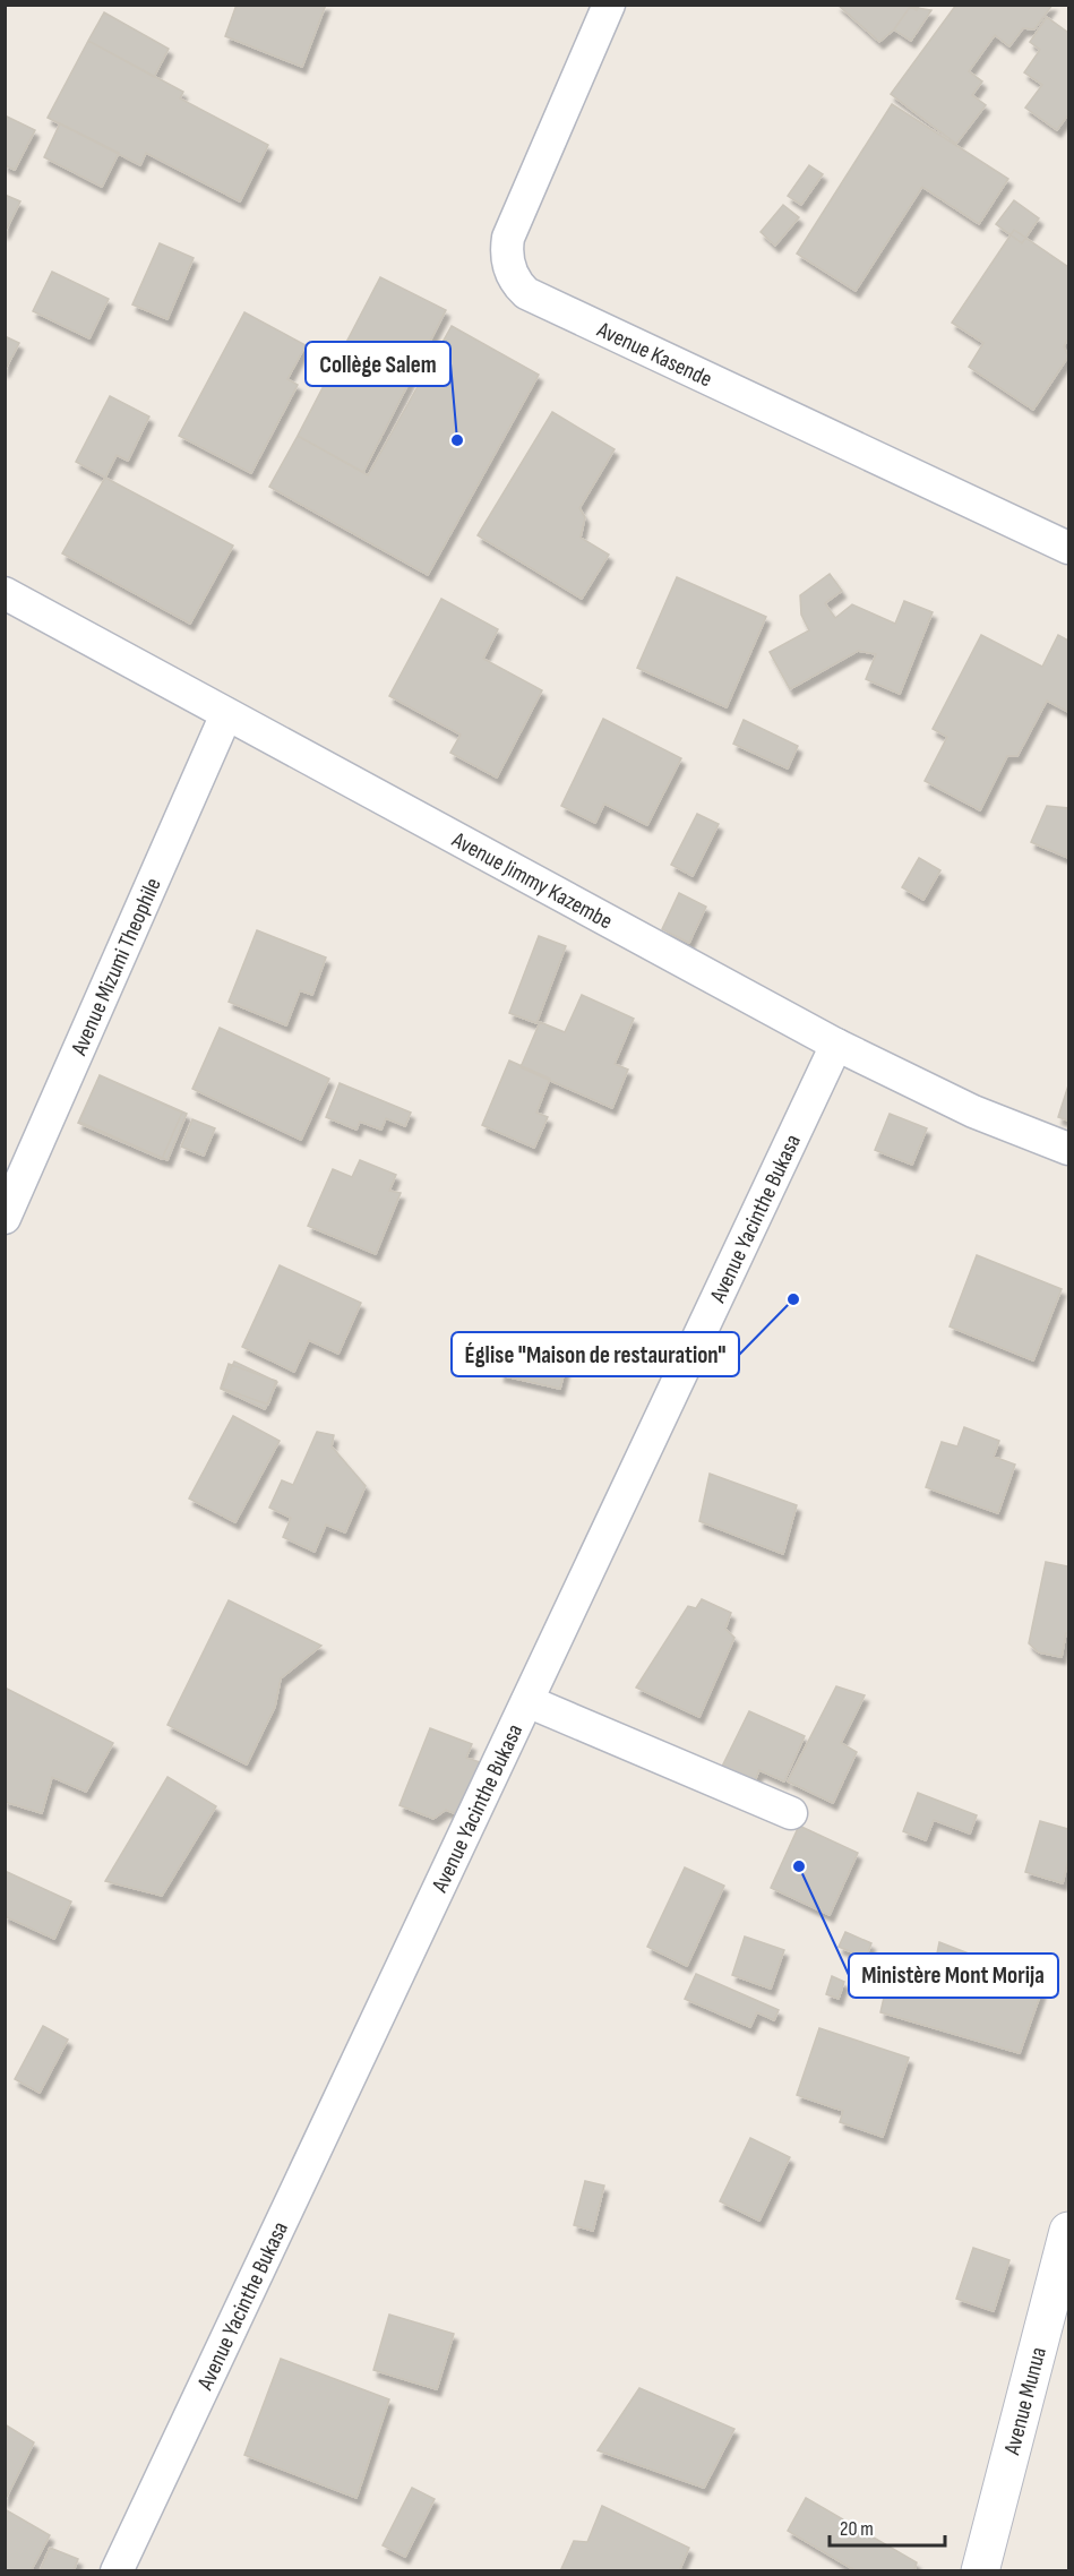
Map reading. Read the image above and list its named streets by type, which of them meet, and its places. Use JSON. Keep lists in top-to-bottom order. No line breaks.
{"streets":{"main road":["Avenue Munua"],"street":["Avenue Kasende","Avenue Jimmy Kazembe","Avenue Mizumi Theophile","Avenue Yacinthe Bukasa"]},"crossings":[["Avenue Jimmy Kazembe","Avenue Mizumi Theophile"],["Avenue Jimmy Kazembe","Avenue Yacinthe Bukasa"]],"places":["Collège Salem","Église \"Maison de restauration\"","Ministère Mont Morija"],"scale_bar":"20 m"}
